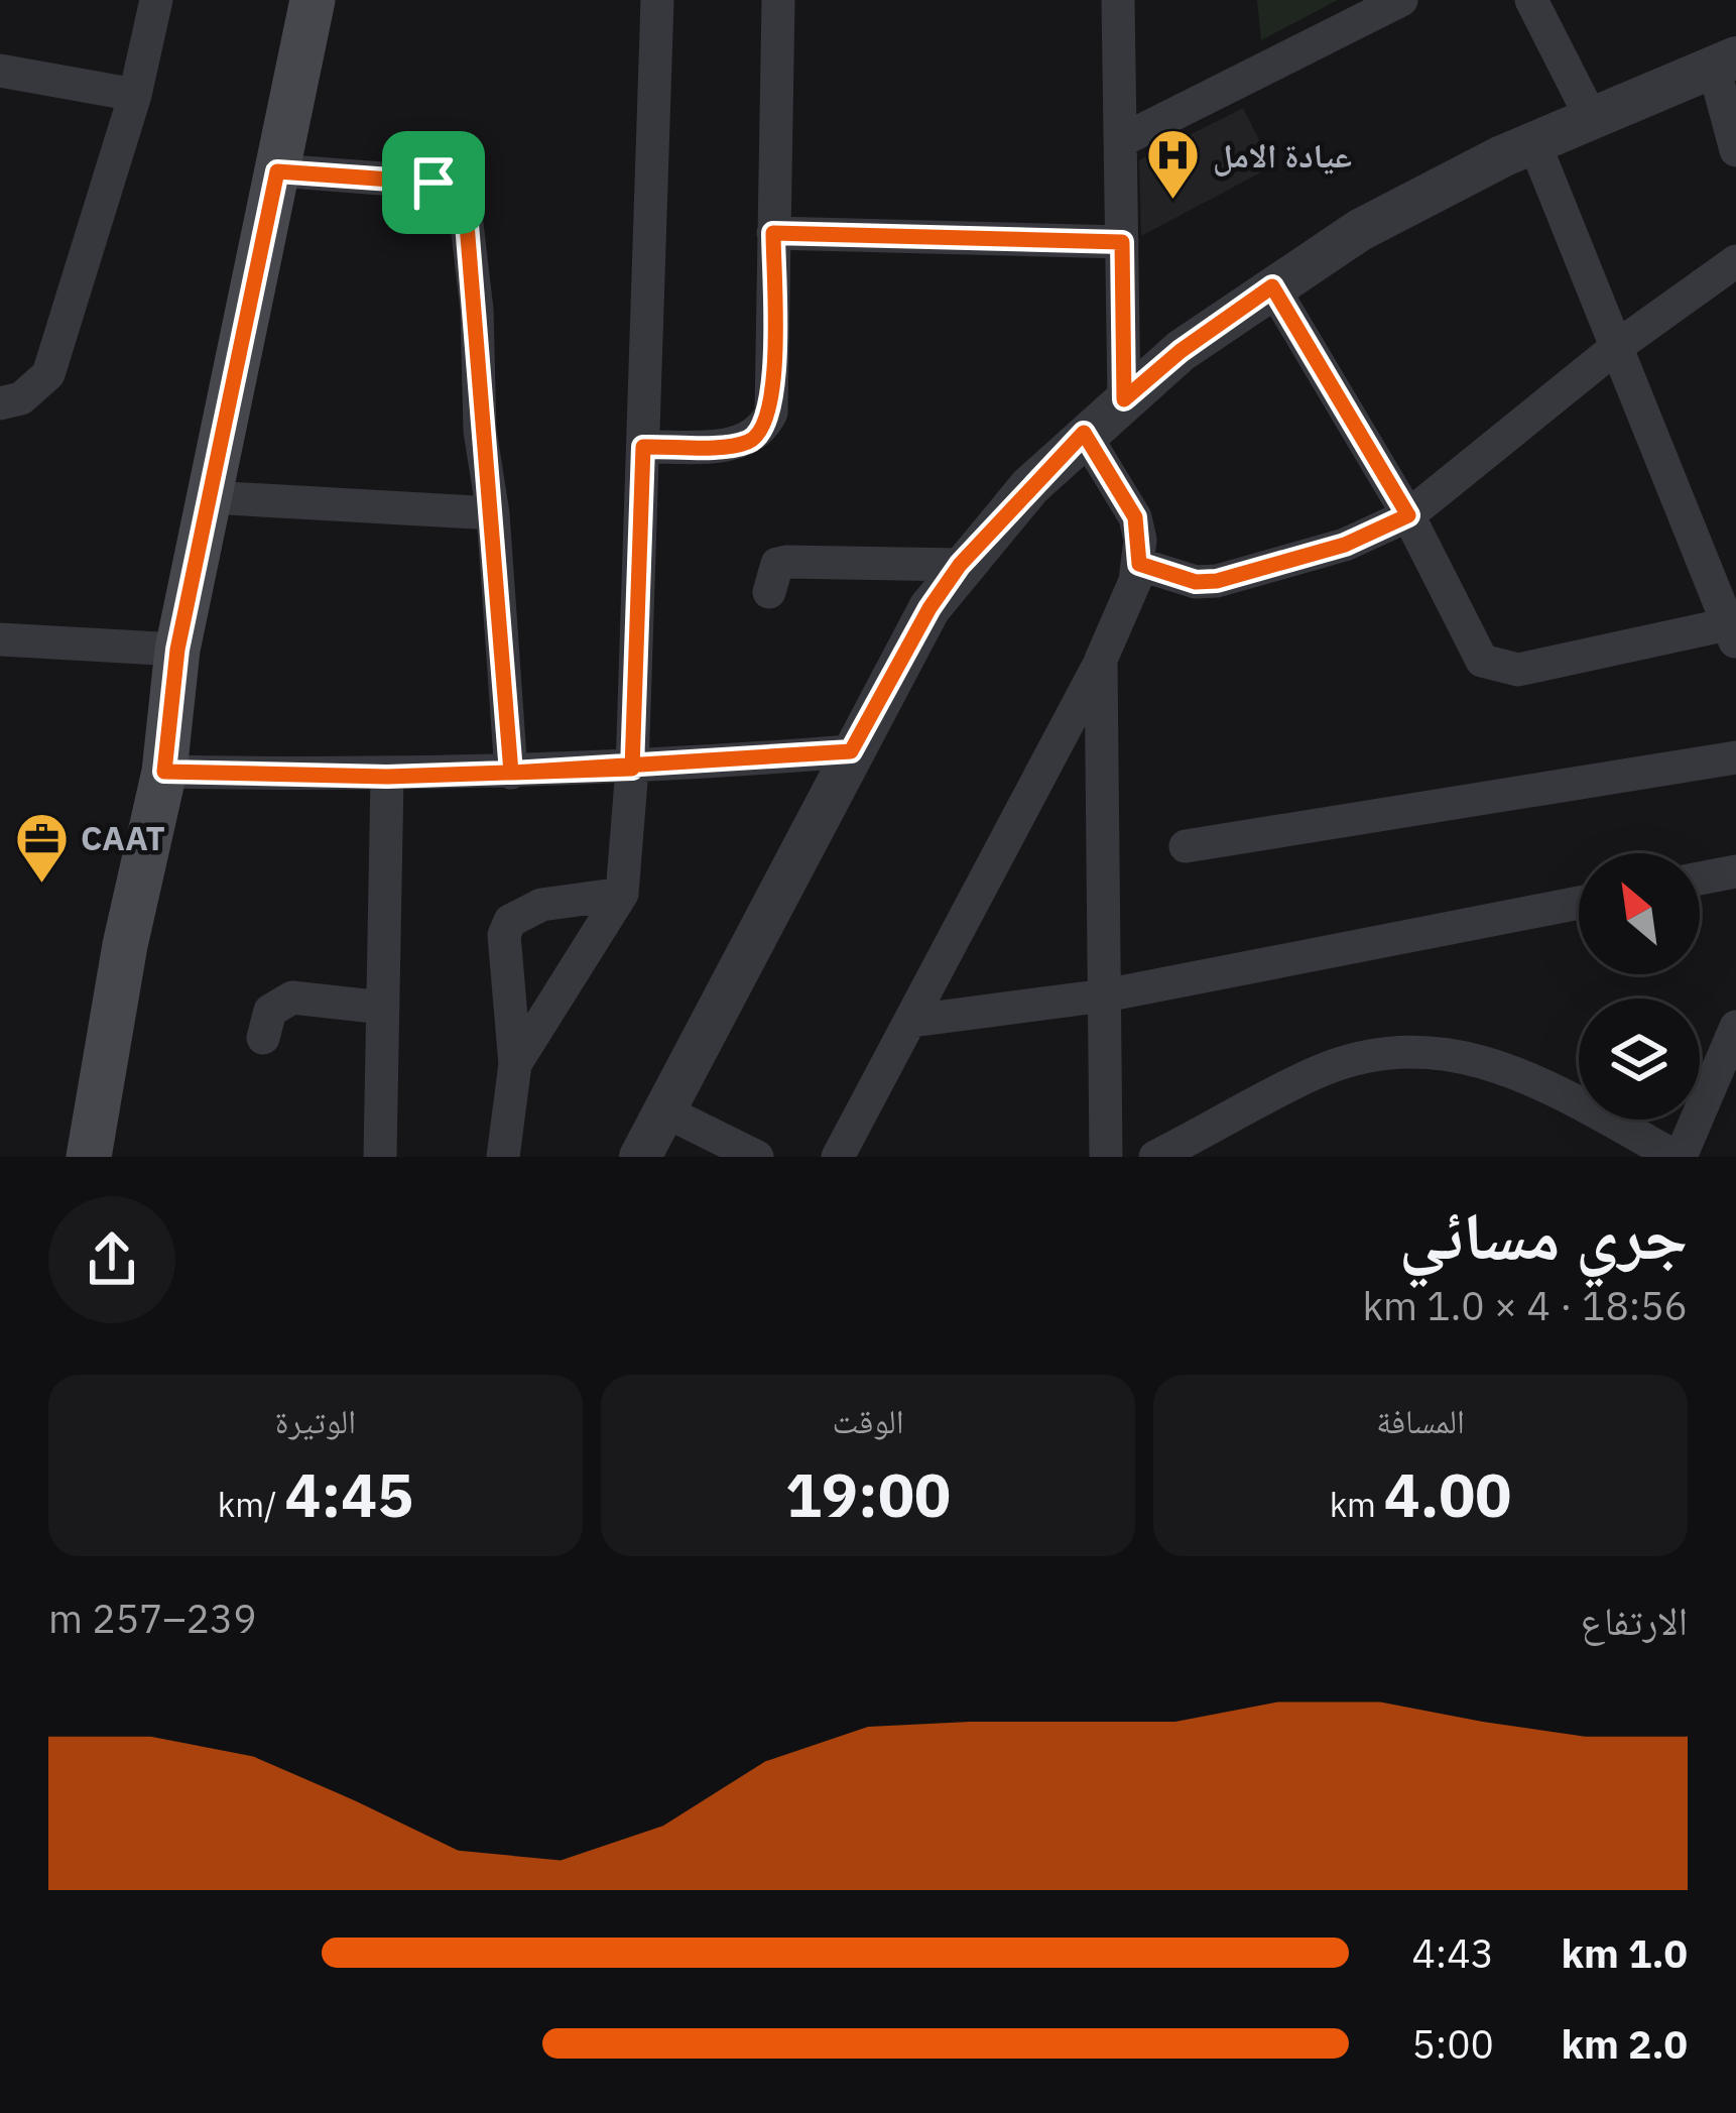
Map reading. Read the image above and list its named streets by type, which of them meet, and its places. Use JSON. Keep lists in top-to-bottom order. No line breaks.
{"places":{"hospital":["عيادة الامل"],"office":["CAAT"]},"north":"top left","page":{"heading":["جري مسائي","18:56 · 4 × 1.0 km"],"stats":[["المسافة","4.00 km"],["الوقت","19:00"],["الوتيرة","4:45 /km"]],"chart":["الارتفاع","239–257 m"],"list":[{"name":"1.0 km","note":"4:43"},{"name":"2.0 km","note":"5:00"}]}}
